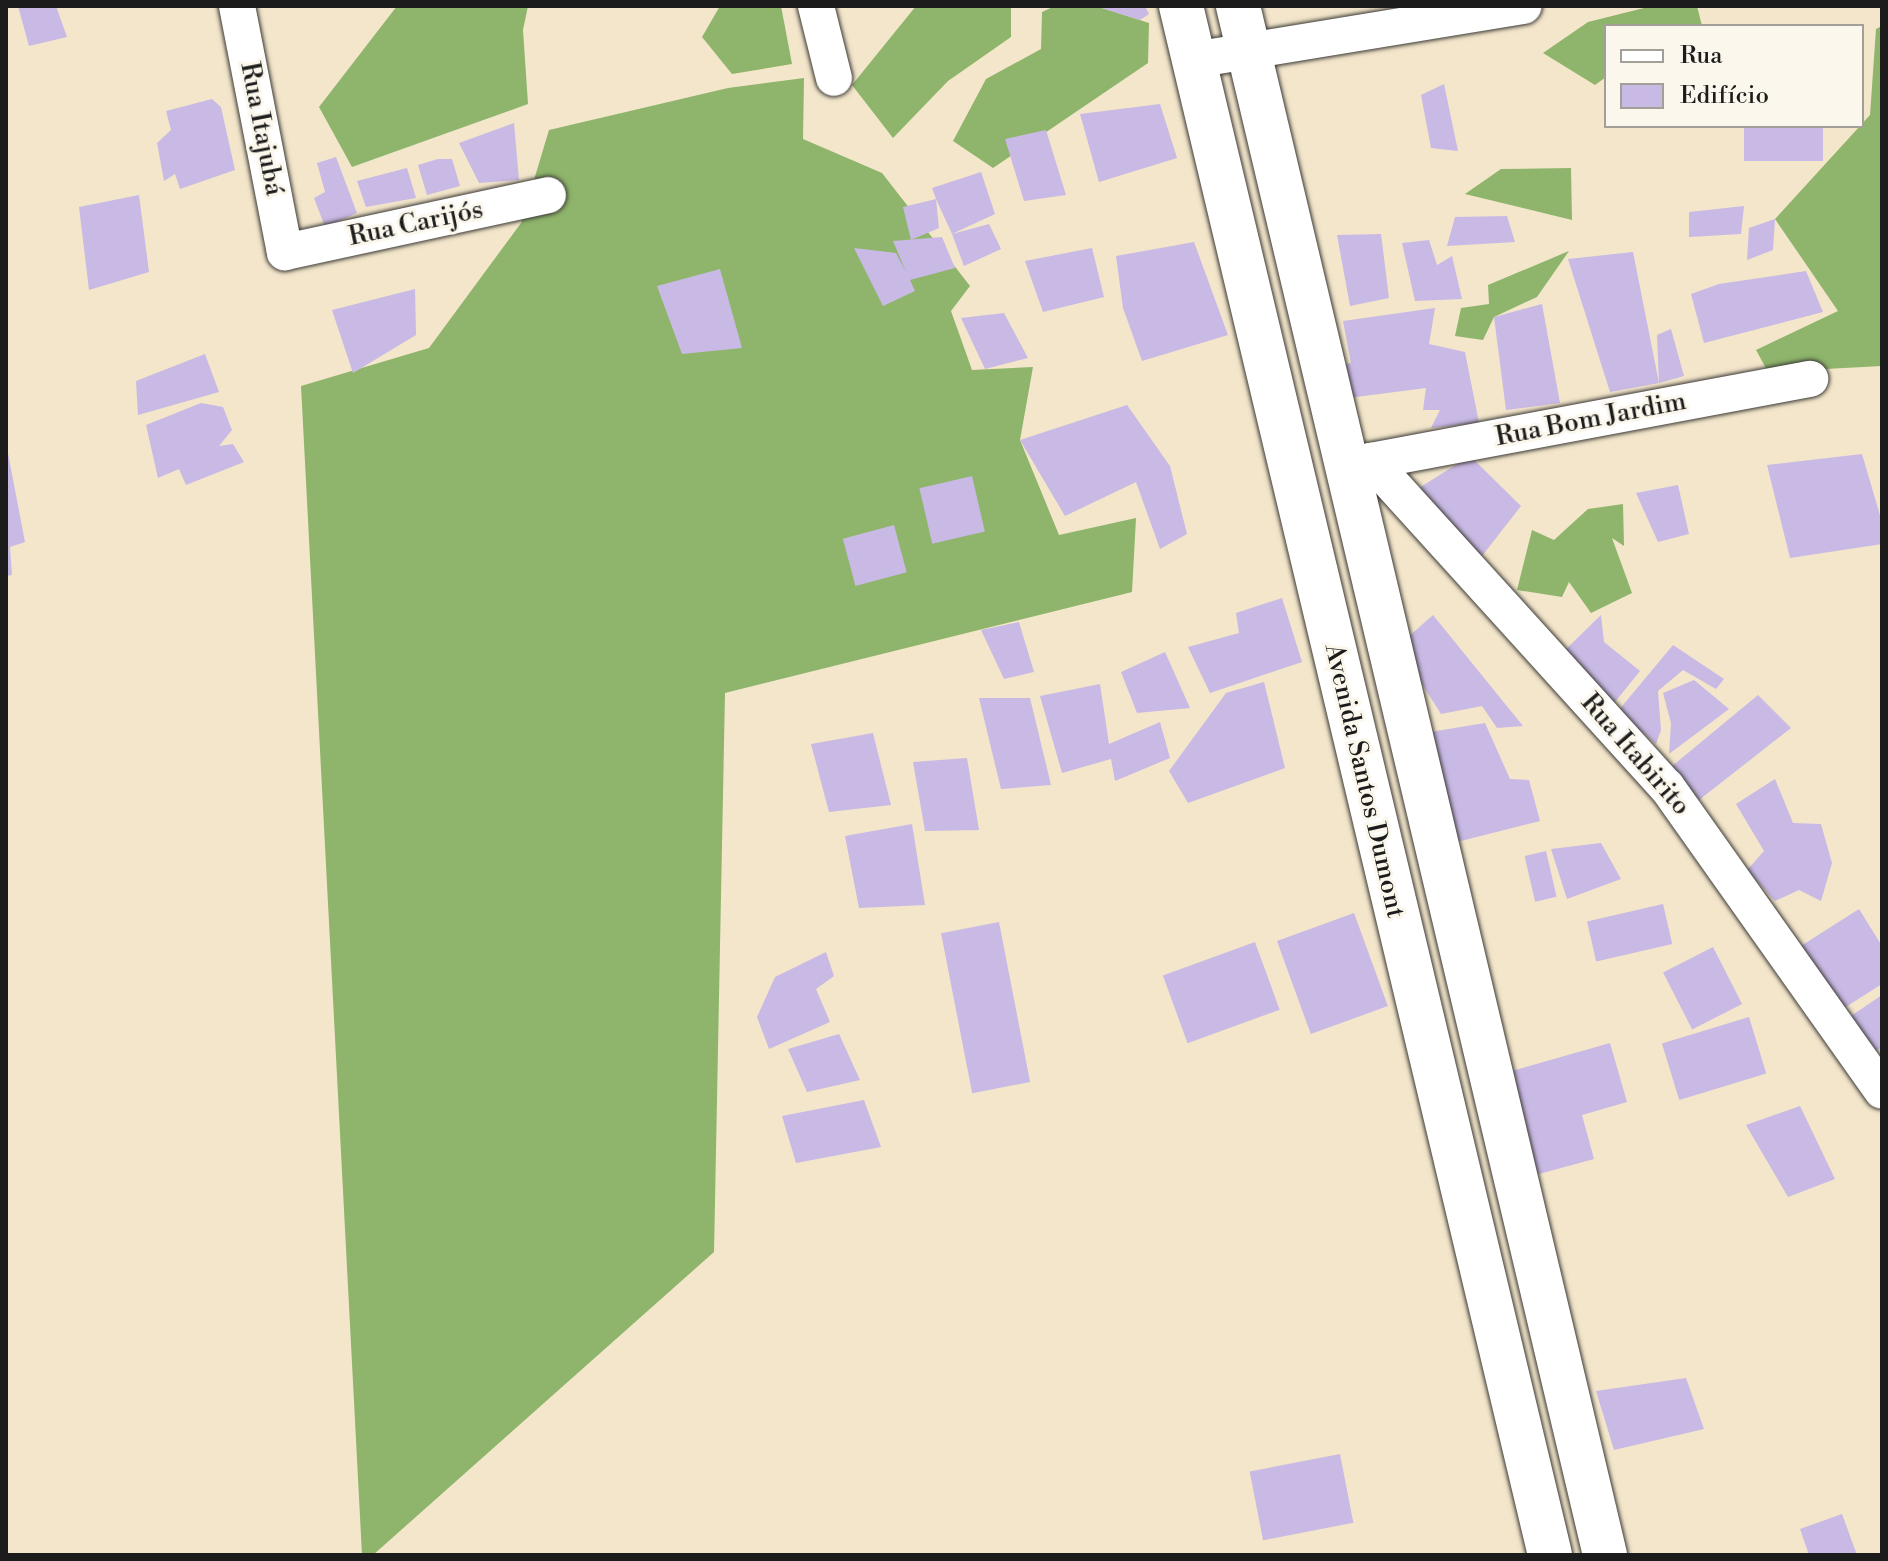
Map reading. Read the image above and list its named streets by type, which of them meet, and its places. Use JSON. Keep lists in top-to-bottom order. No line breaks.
{"streets":{"main road":["Avenida Santos Dumont"],"street":["Rua Itajubá","Rua Carijós","Rua Bom Jardim","Rua Itabirito"]},"crossings":[["Rua Itajubá","Rua Carijós"],["Rua Bom Jardim","Rua Itabirito"]],"legend":["Rua","Edifício"]}
